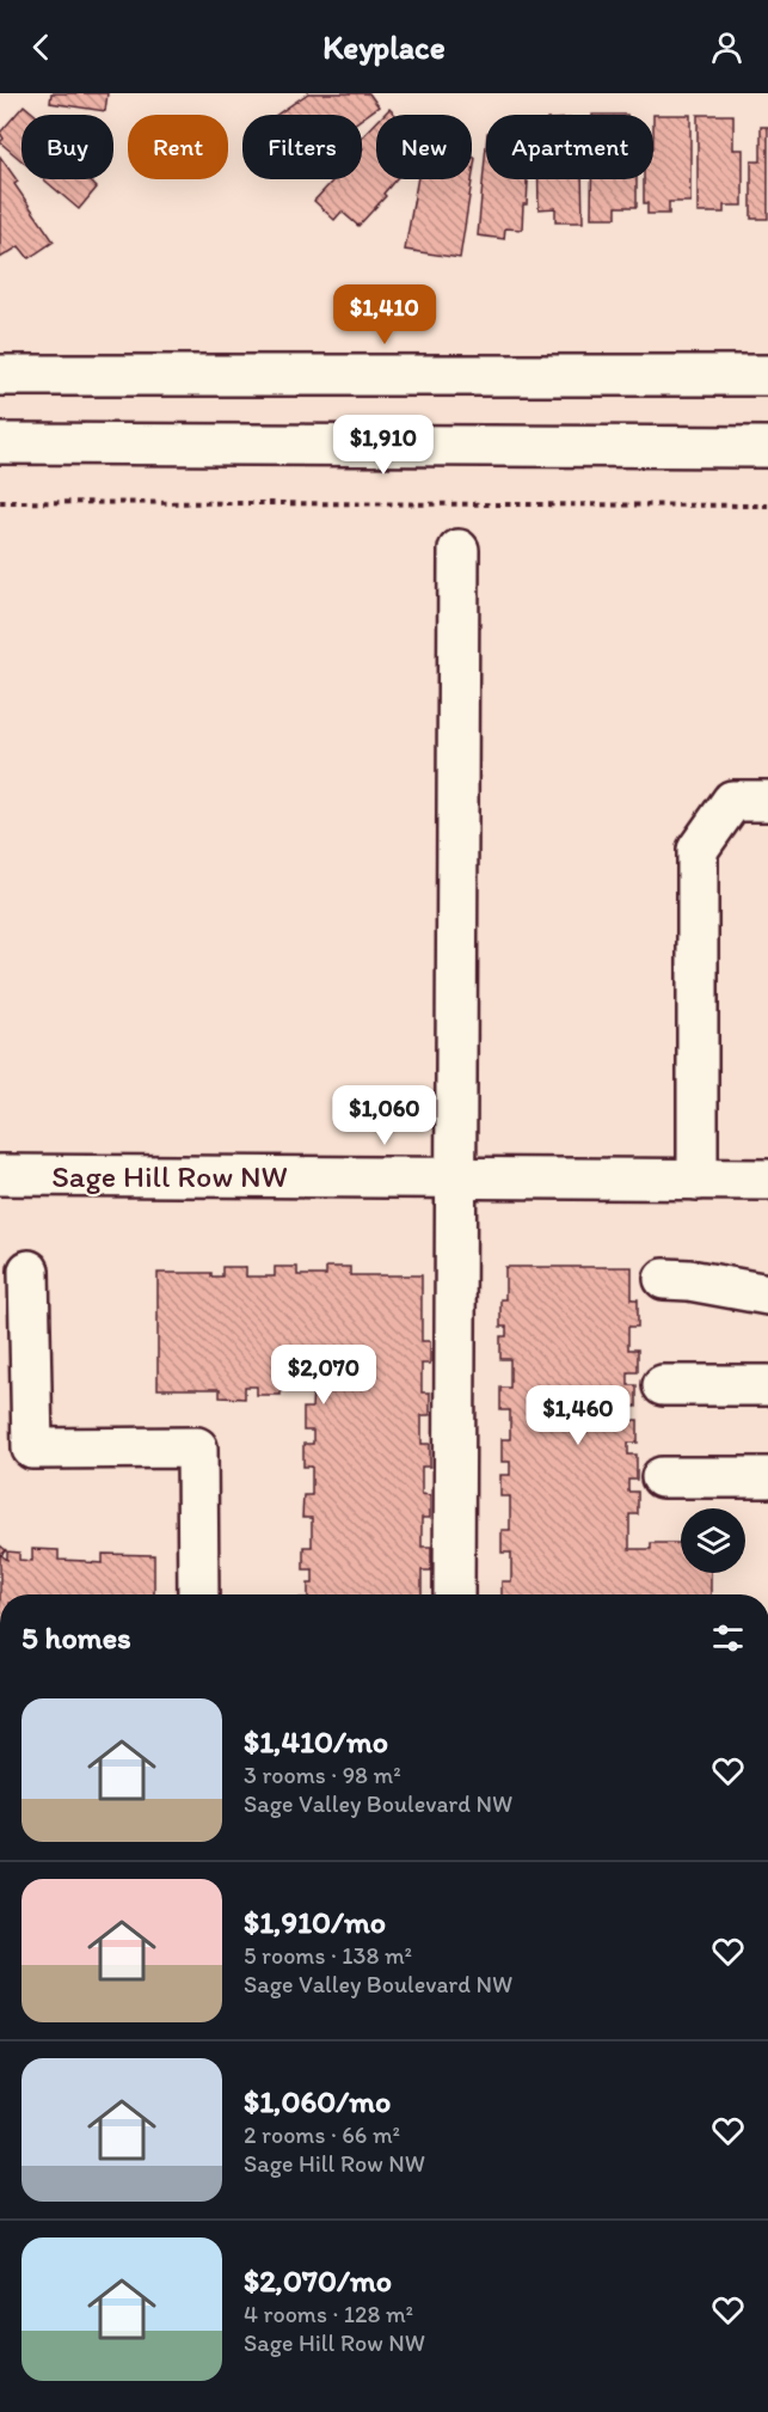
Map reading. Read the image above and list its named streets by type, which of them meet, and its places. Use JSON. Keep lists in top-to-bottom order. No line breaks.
{"streets":{"street":["Sage Hill Row NW"]},"page":{"header":"Keyplace","chip":["Buy","Rent","Filters","New","Apartment"],"price":["$1,410","$1,910","$1,060","$2,070","$1,460"],"heading":"5 homes","list":[{"name":"$1,410/mo","note":"3 rooms · 98 m² · Sage Valley Boulevard NW"},{"name":"$1,910/mo","note":"5 rooms · 138 m² · Sage Valley Boulevard NW"},{"name":"$1,060/mo","note":"2 rooms · 66 m² · Sage Hill Row NW"},{"name":"$2,070/mo","note":"4 rooms · 128 m² · Sage Hill Row NW"}]}}
